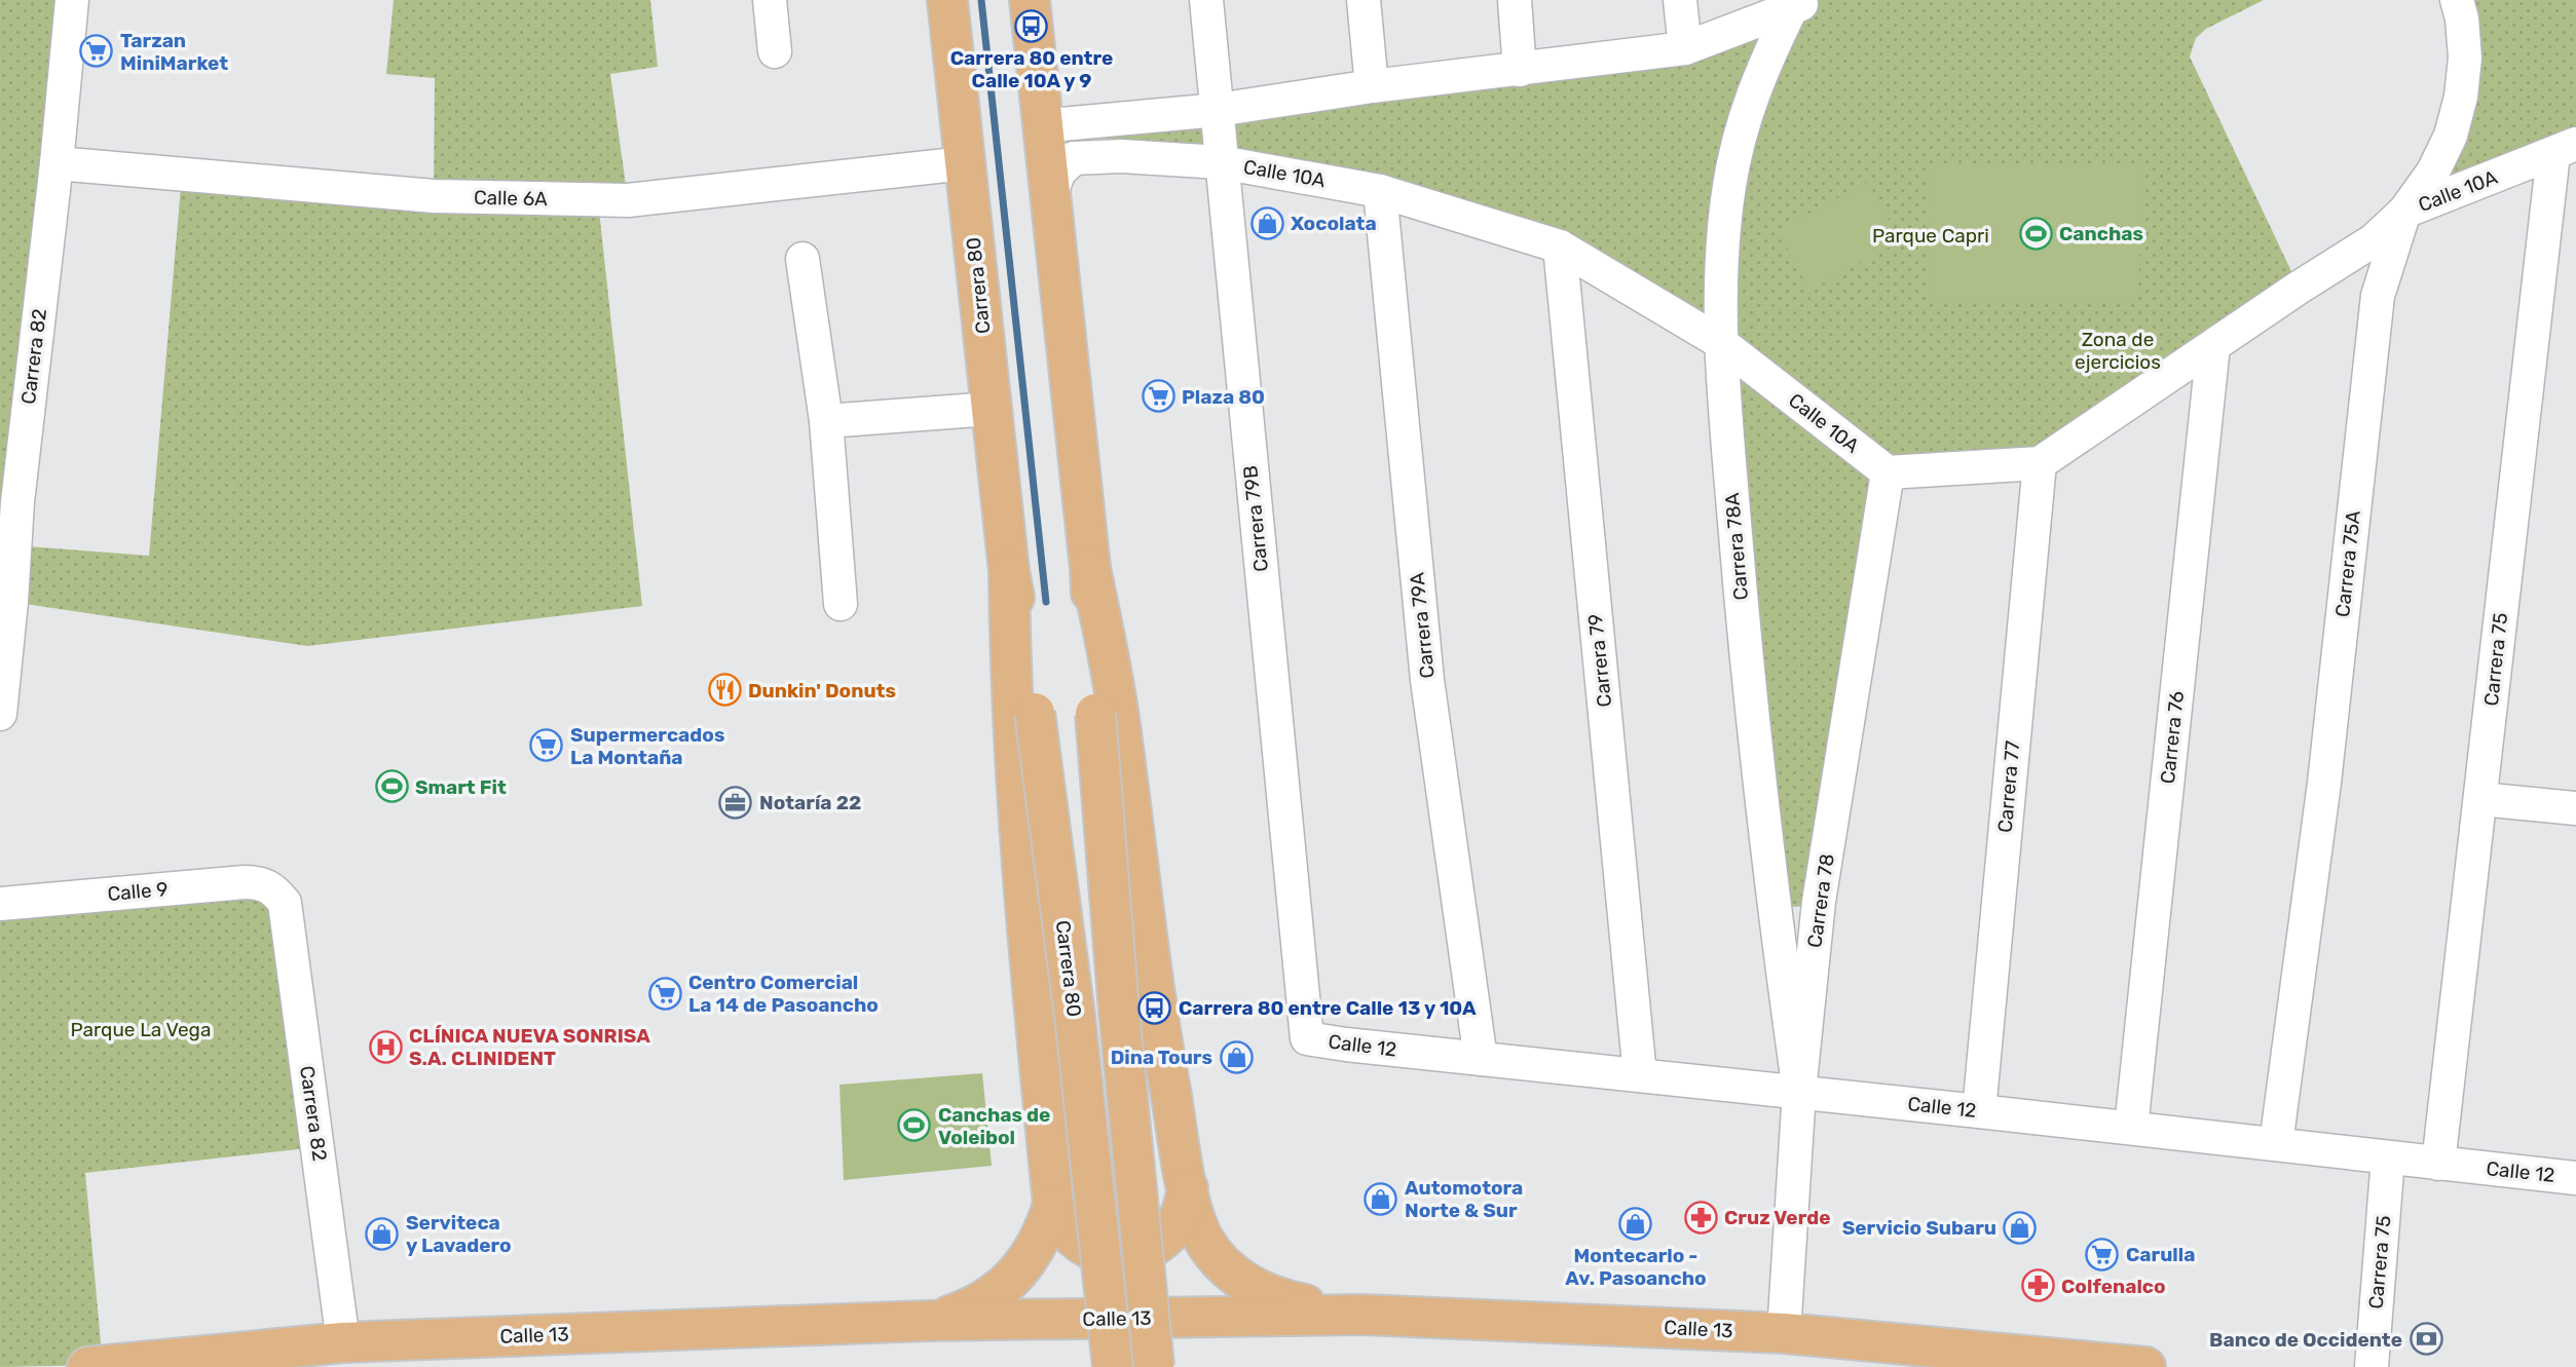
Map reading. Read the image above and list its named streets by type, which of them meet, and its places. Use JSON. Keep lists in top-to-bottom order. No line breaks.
{"streets":{"main road":["Carrera 80","Calle 13"],"street":["Calle 10A","Calle 6A","Carrera 82","Carrera 79B","Carrera 78A","Carrera 75A","Carrera 79A","Carrera 75","Carrera 79","Carrera 76","Carrera 77","Calle 9","Carrera 78","Calle 12"]},"crossings":[["Calle 10A","Carrera 79B"],["Calle 10A","Carrera 78A"],["Calle 10A","Carrera 75A"],["Calle 10A","Carrera 79A"],["Calle 10A","Carrera 75"],["Calle 10A","Carrera 79"],["Calle 10A","Carrera 76"],["Calle 10A","Carrera 77"],["Calle 10A","Carrera 78"],["Calle 6A","Carrera 80"],["Calle 6A","Carrera 82"],["Carrera 82","Calle 9"],["Carrera 82","Calle 13"],["Carrera 79B","Calle 12"],["Carrera 78A","Carrera 78"],["Carrera 78A","Calle 12"],["Carrera 75A","Calle 12"],["Carrera 79A","Calle 12"],["Carrera 75","Calle 12"],["Carrera 79","Calle 12"],["Carrera 76","Calle 12"],["Carrera 77","Calle 12"],["Carrera 78","Calle 12"],["Carrera 78","Calle 13"]],"parks":["Parque Capri","Zona de ejercicios","Parque La Vega"],"places":{"bus stop":["Carrera 80 entre Calle 10A y 9","Carrera 80 entre Calle 13 y 10A"],"supermarket":["Tarzan MiniMarket","Plaza 80","Supermercados La Montaña","Centro Comercial La 14 de Pasoancho","Carulla"],"shop":["Xocolata","Dina Tours","Automotora Norte & Sur","Montecarlo - Av. Pasoancho","Servicio Subaru","Serviteca y Lavadero"],"sports":["Canchas","Smart Fit","Canchas de Voleibol"],"restaurant":["Dunkin' Donuts"],"office":["Notaría 22"],"hospital":["CLÍNICA NUEVA SONRISA S.A. CLINIDENT"],"pharmacy":["Cruz Verde","Colfenalco"],"bank":["Banco de Occidente"]}}
